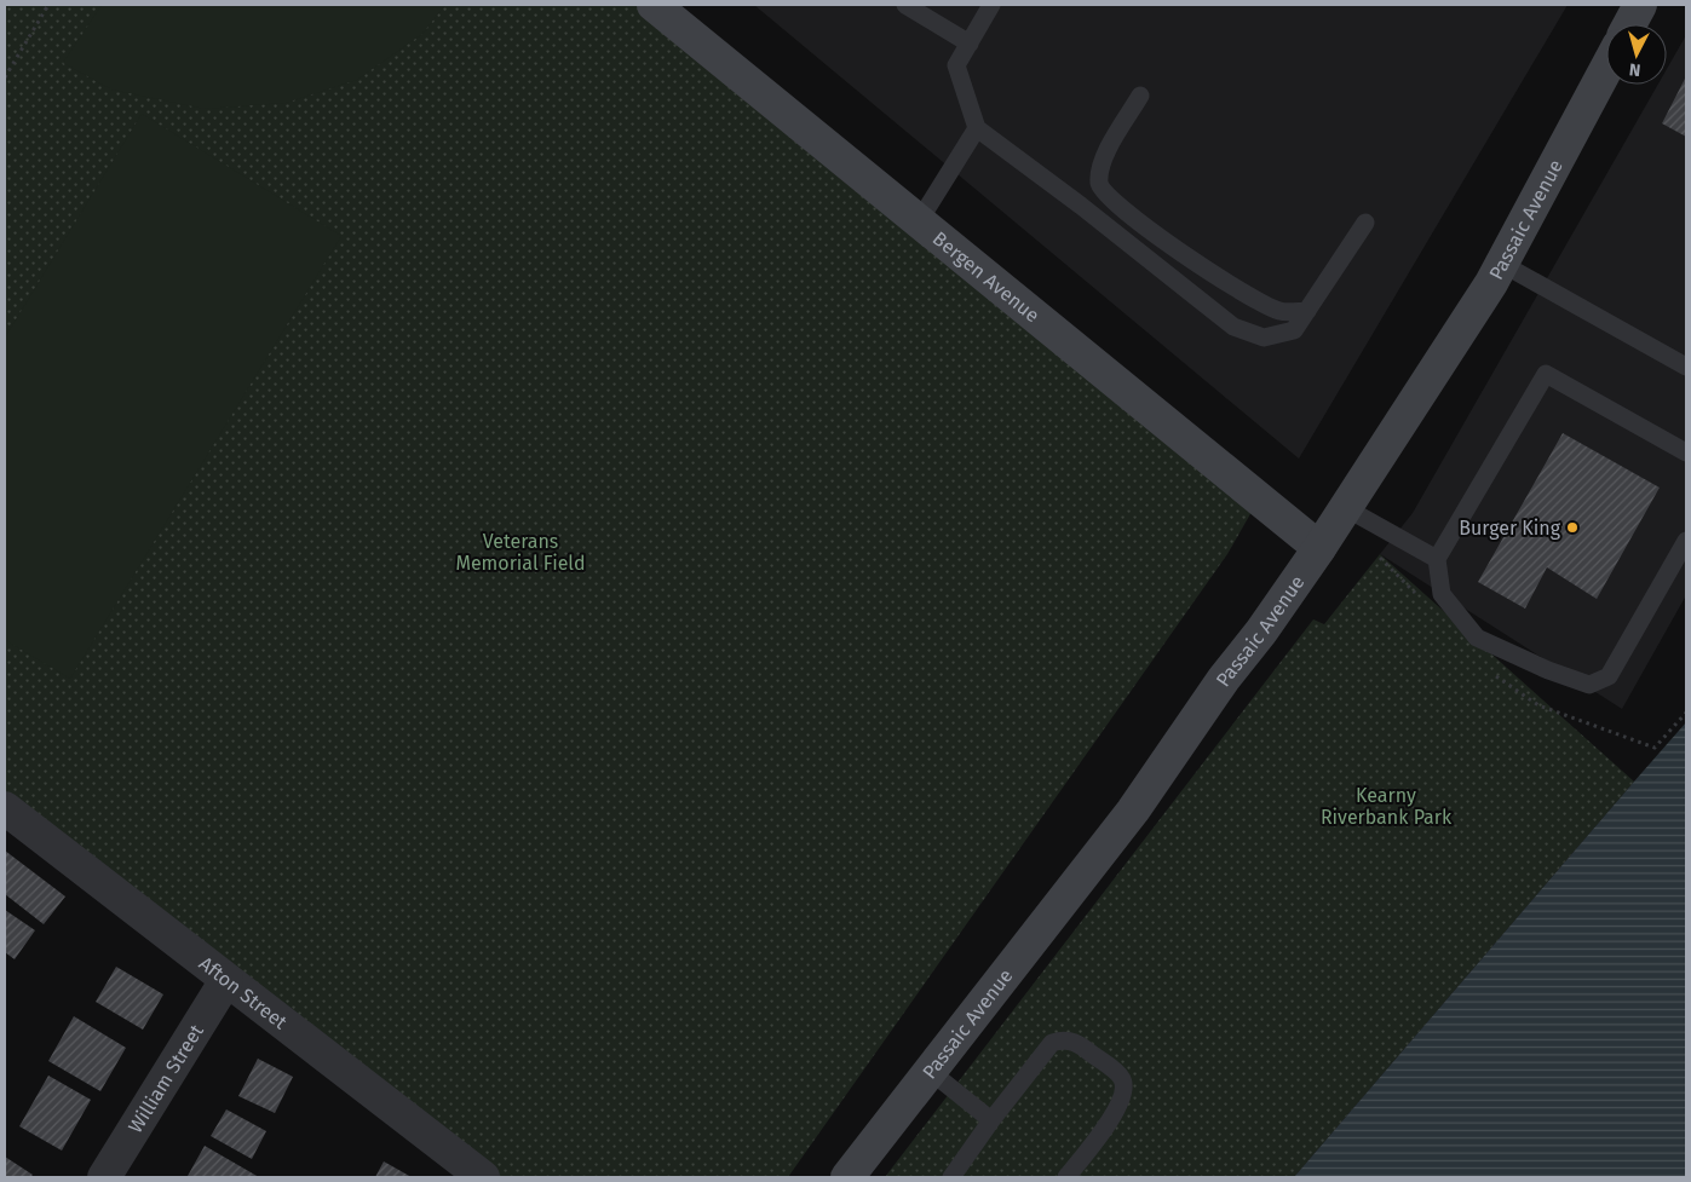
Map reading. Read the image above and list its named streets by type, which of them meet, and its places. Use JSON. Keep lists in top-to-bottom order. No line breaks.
{"streets":{"main road":["Passaic Avenue","Bergen Avenue"],"street":["Afton Street","William Street"]},"crossings":[["Passaic Avenue","Bergen Avenue"],["Afton Street","William Street"]],"parks":["Veterans Memorial Field","Kearny Riverbank Park"],"places":["Burger King"],"north":"bottom"}
